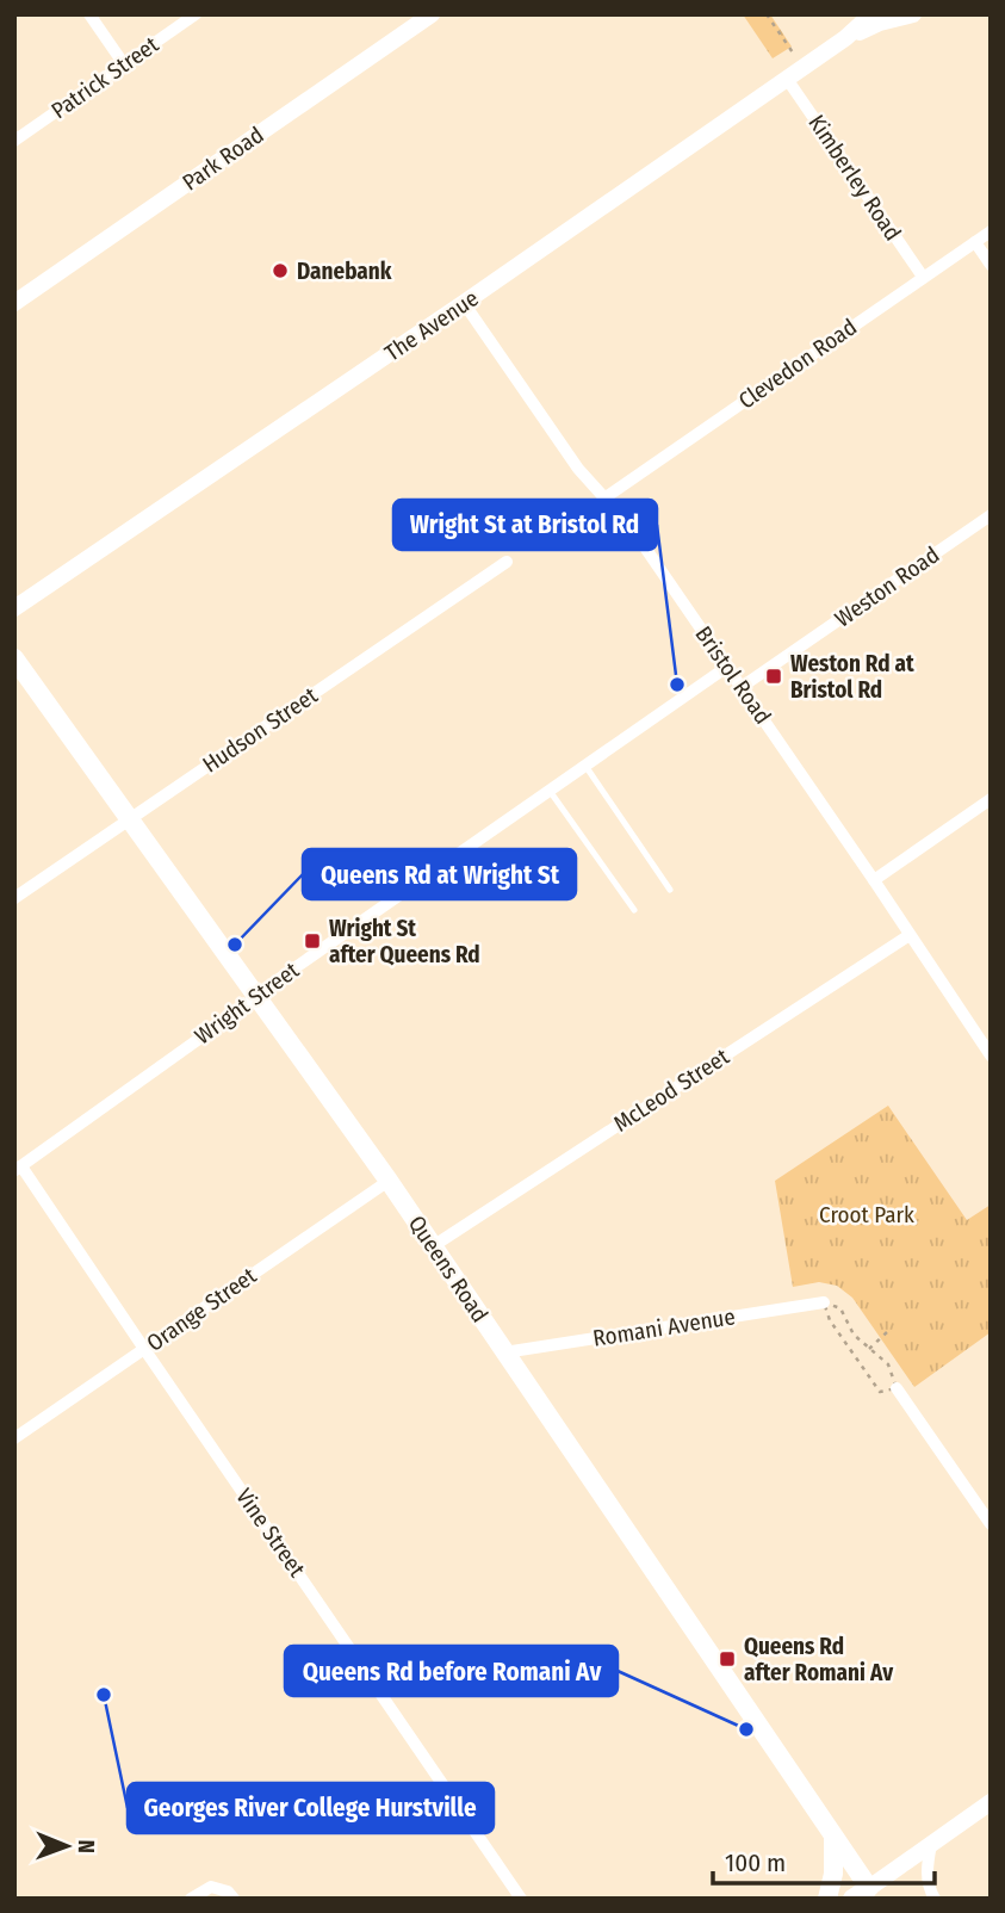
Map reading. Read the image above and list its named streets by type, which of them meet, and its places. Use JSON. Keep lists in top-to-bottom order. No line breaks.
{"streets":{"main road":["Queens Road"],"street":["Patrick Street","Park Road","Kimberley Road","The Avenue","Clevedon Road","Weston Road","Bristol Road","Hudson Street","Wright Street","McLeod Street","Orange Street","Romani Avenue","Vine Street"]},"crossings":[["Kimberley Road","The Avenue"],["Kimberley Road","Clevedon Road"],["The Avenue","Bristol Road"],["Clevedon Road","Bristol Road"],["Weston Road","Bristol Road"],["Bristol Road","Wright Street"],["Bristol Road","McLeod Street"],["Hudson Street","Queens Road"],["Wright Street","Queens Road"],["Wright Street","Vine Street"],["McLeod Street","Queens Road"],["Queens Road","Orange Street"],["Queens Road","Romani Avenue"],["Orange Street","Vine Street"]],"parks":["Croot Park"],"places":{"other":["Danebank","Wright St at Bristol Rd","Queens Rd at Wright St","Georges River College Hurstville","Queens Rd before Romani Av"],"transit":["Weston Rd at Bristol Rd","Wright St after Queens Rd","Queens Rd after Romani Av"]},"scale_bar":"100 m","north":"right"}
